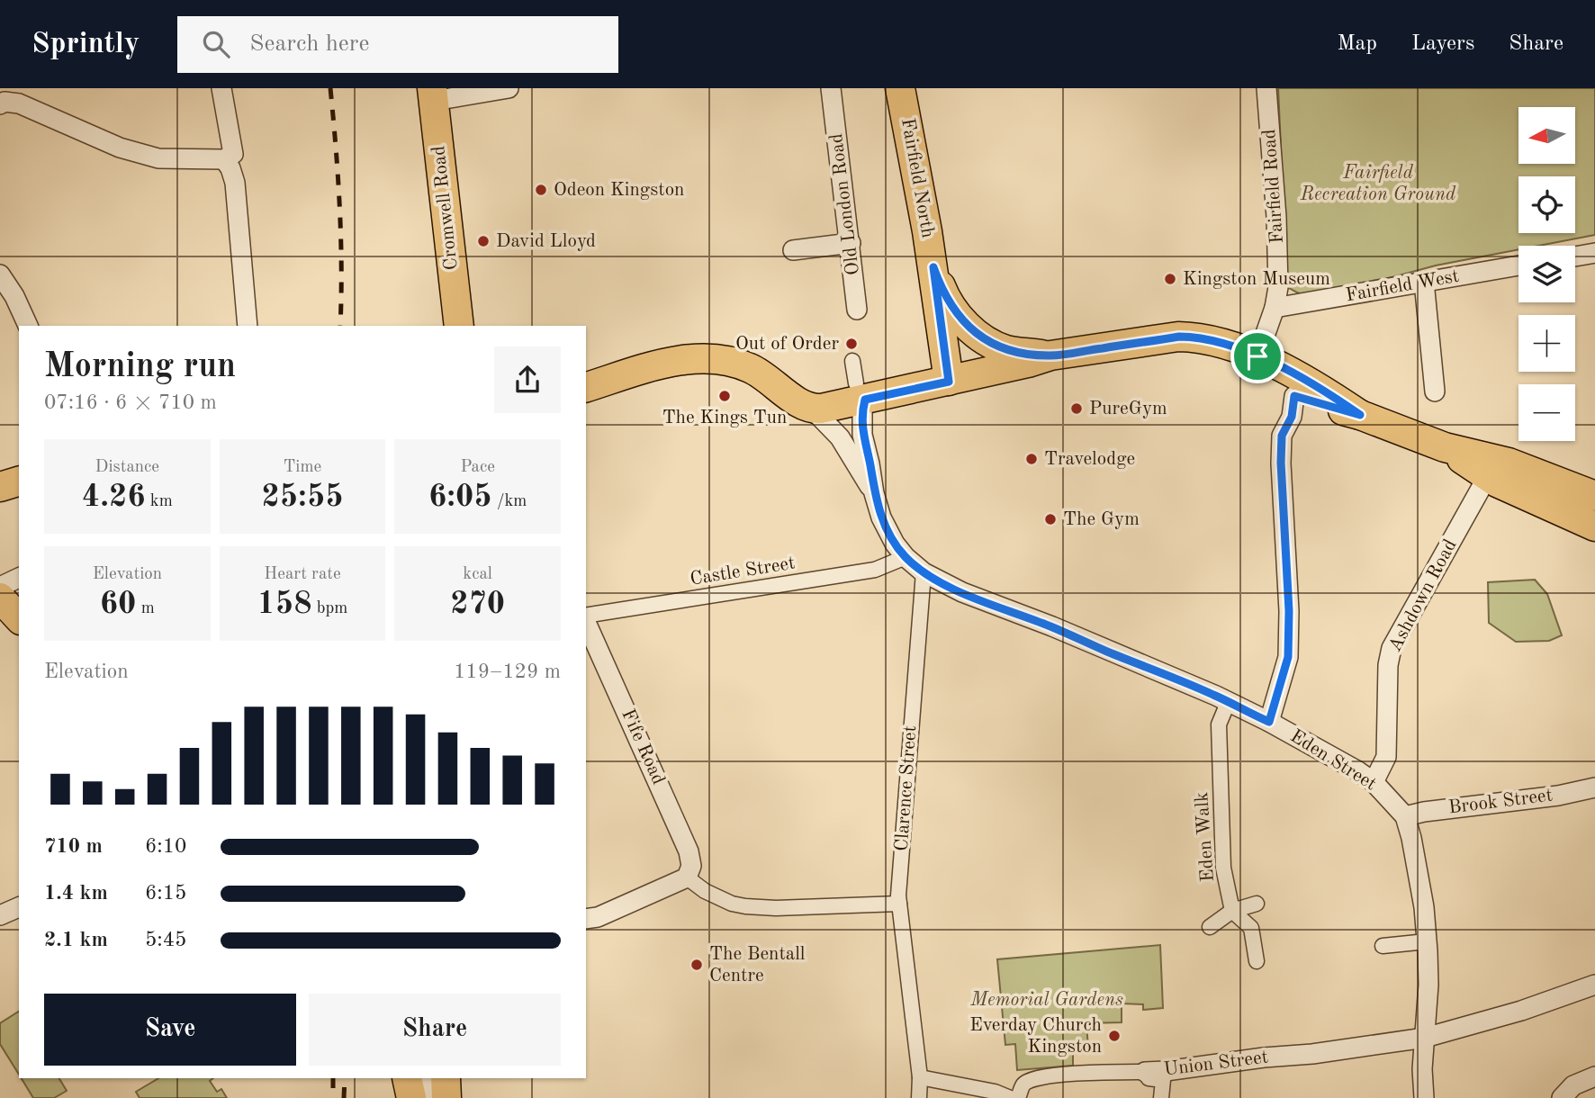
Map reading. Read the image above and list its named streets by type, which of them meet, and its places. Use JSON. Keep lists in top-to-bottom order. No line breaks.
{"streets":{"main road":["Fairfield North","Cromwell Road"],"street":["Fairfield Road","Old London Road","Fairfield West","Castle Street","Ashdown Road","Fife Road","Eden Street","Clarence Street","Brook Street","Eden Walk","Union Street"]},"crossings":[["Fairfield Road","Fairfield West"],["Ashdown Road","Eden Street"],["Eden Street","Clarence Street"],["Eden Street","Brook Street"],["Eden Street","Eden Walk"],["Eden Street","Union Street"]],"parks":["Fairfield Recreation Ground","Memorial Gardens"],"places":["Odeon Kingston","David Lloyd","Kingston Museum","Out of Order","The Kings Tun","PureGym","Travelodge","The Gym","The Bentall Centre","Everday Church Kingston"],"north":"left","page":{"header":"Sprintly","search":"Search here","nav":["Map","Layers","Share"],"map_buttons":["+","−"],"heading":["Morning run","07:16 · 6 × 710 m"],"stats":[["Distance","4.26 km"],["Time","25:55"],["Pace","6:05 /km"],["Elevation","60 m"],["Heart rate","158 bpm"],["kcal","270"]],"chart":["Elevation","119–129 m"],"list":[{"name":"710 m","note":"6:10"},{"name":"1.4 km","note":"6:15"},{"name":"2.1 km","note":"5:45"}],"buttons":["Save","Share"]}}
